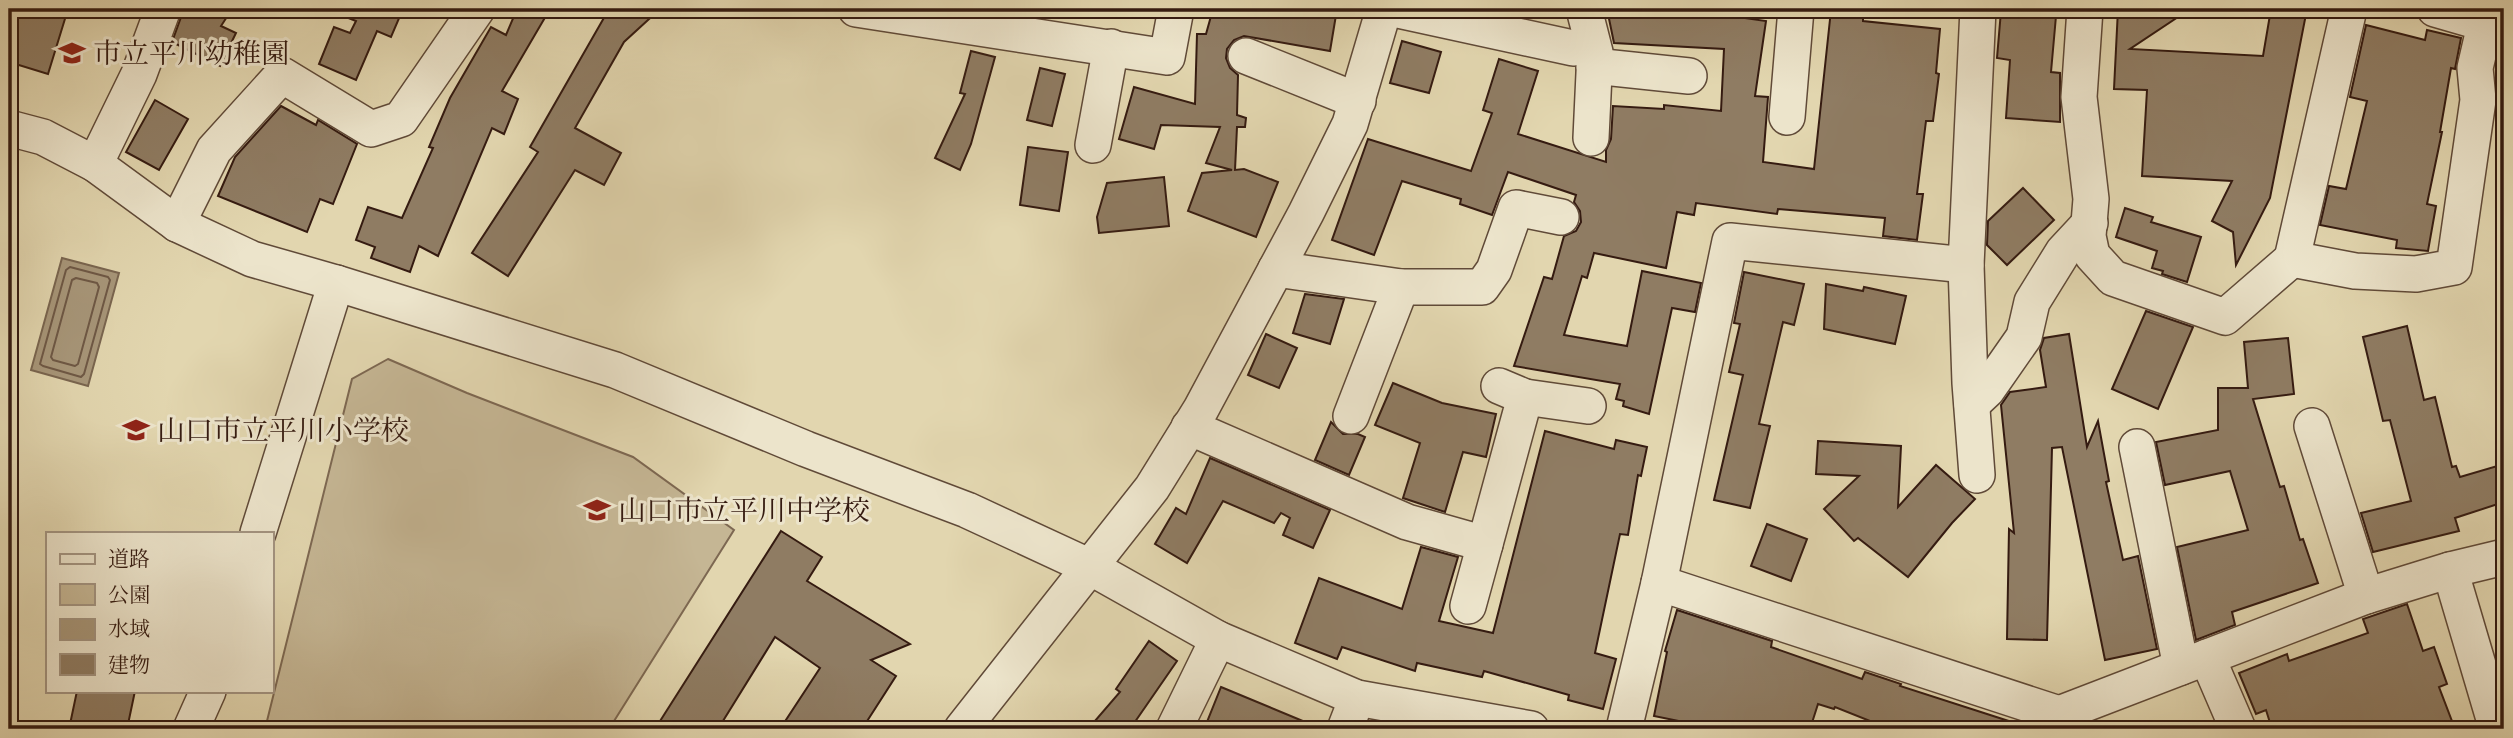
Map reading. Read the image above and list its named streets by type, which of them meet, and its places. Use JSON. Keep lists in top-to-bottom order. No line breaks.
{"places":{"school or university":["市立平川幼稚園","山口市立平川小学校","山口市立平川中学校"]},"legend":["道路","公園","水域","建物"]}
